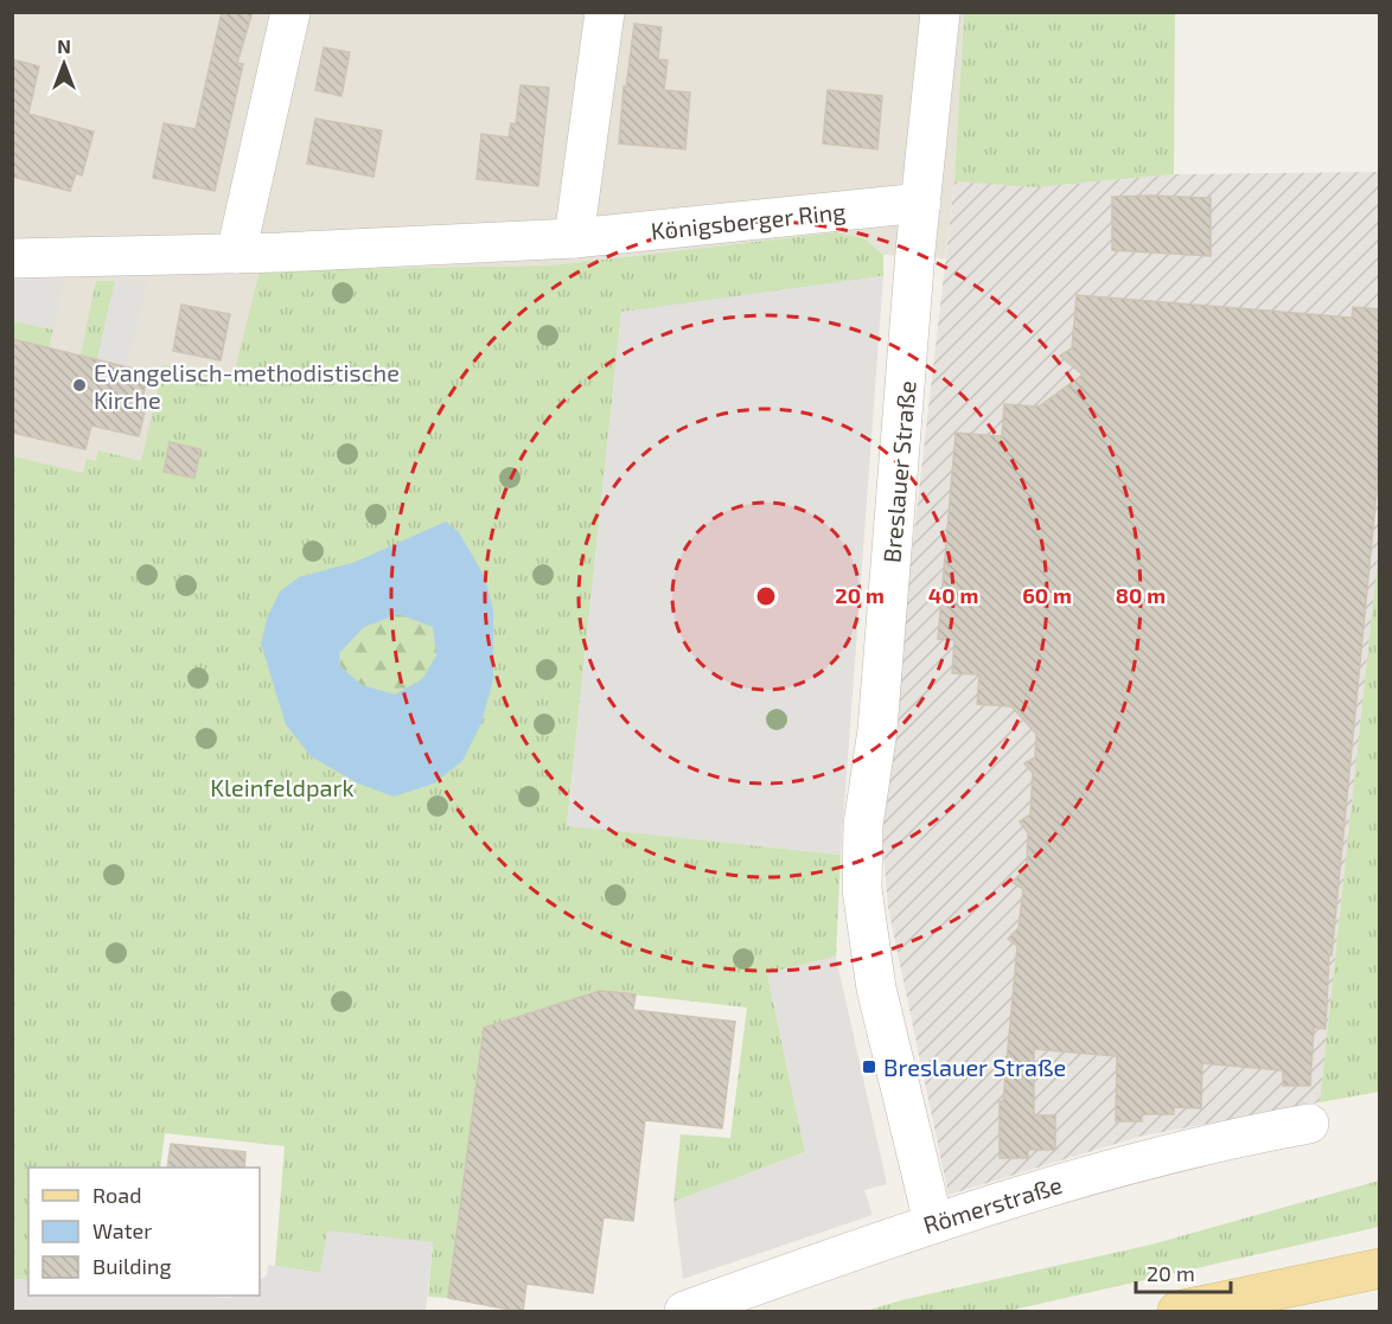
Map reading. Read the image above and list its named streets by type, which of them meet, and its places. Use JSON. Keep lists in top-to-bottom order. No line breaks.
{"streets":{"street":["Königsberger Ring","Breslauer Straße","Römerstraße"]},"crossings":[["Königsberger Ring","Breslauer Straße"],["Breslauer Straße","Römerstraße"]],"parks":["Kleinfeldpark"],"places":{"other":["Evangelisch-methodistische Kirche"],"transit":["Breslauer Straße"]},"legend":["Road","Water","Building"],"scale_bar":"20 m","north":"top","rings":["20 m","40 m","60 m","80 m"]}
